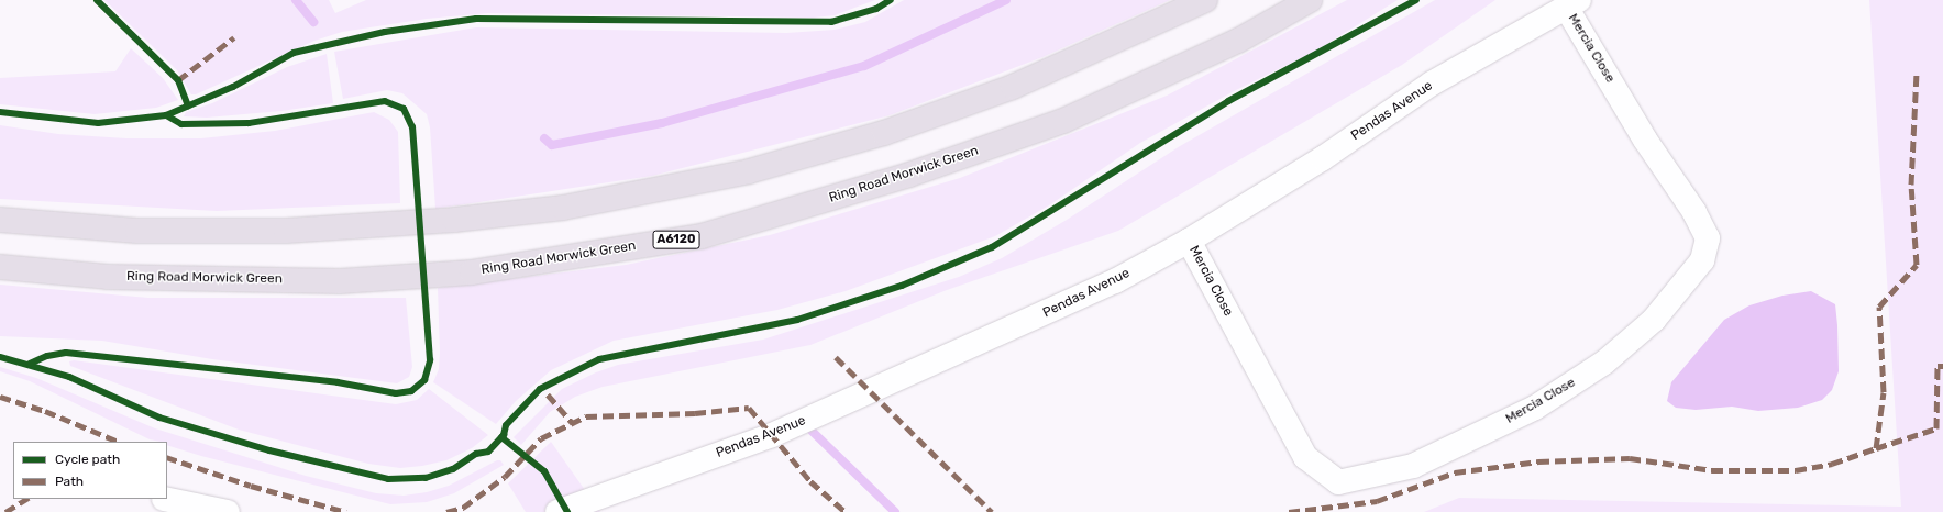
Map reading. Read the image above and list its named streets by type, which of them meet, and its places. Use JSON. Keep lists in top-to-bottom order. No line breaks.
{"streets":{"highway":["Ring Road Morwick Green","A6120"],"street":["Mercia Close","Pendas Avenue"]},"crossings":[["Mercia Close","Pendas Avenue"]],"legend":["Cycle path","Path"]}
